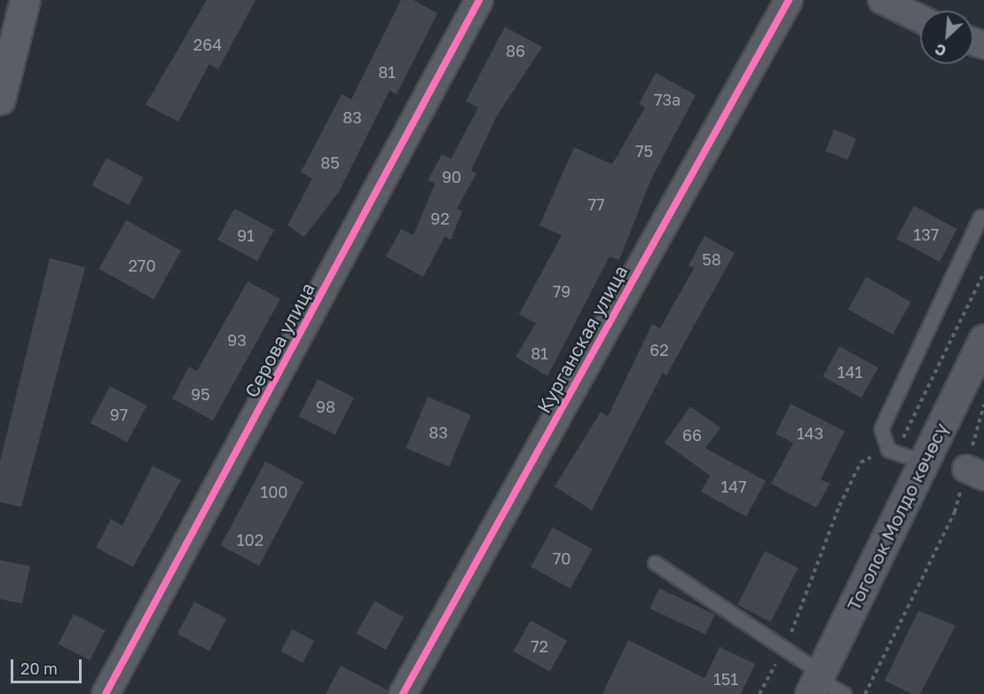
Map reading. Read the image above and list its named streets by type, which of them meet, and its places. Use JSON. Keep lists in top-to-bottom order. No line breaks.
{"streets":{"main road":["Тоголок Молдо көчөсү"],"street":["Курганская улица","Серова улица"]},"house_numbers":["264","86","81","73а","83","75","85","90","77","92","137","91","58","270","79","93","62","81","141","95","98","97","83","143","66","147","100","102","70","72","151"],"scale_bar":"20 m","north":"bottom left"}
